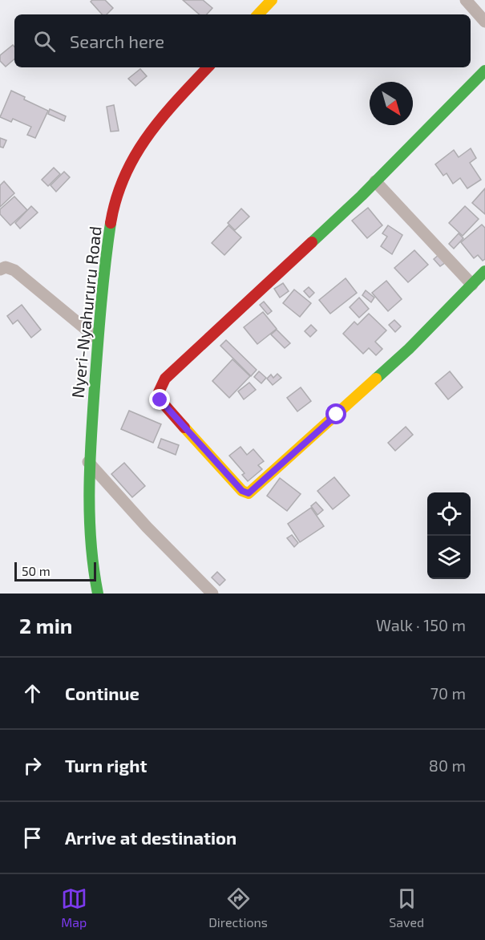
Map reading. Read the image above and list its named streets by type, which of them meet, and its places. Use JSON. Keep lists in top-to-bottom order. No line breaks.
{"streets":{"street":["Nyeri-Nyahururu Road"]},"scale_bar":"50 m","north":"bottom right","page":{"search":"Search here","scale":"50 m","heading":["2 min","Walk · 150 m"],"list":[["Continue","70 m"],["Turn right","80 m"],"Arrive at destination"],"nav":["Map","Directions","Saved"]}}
